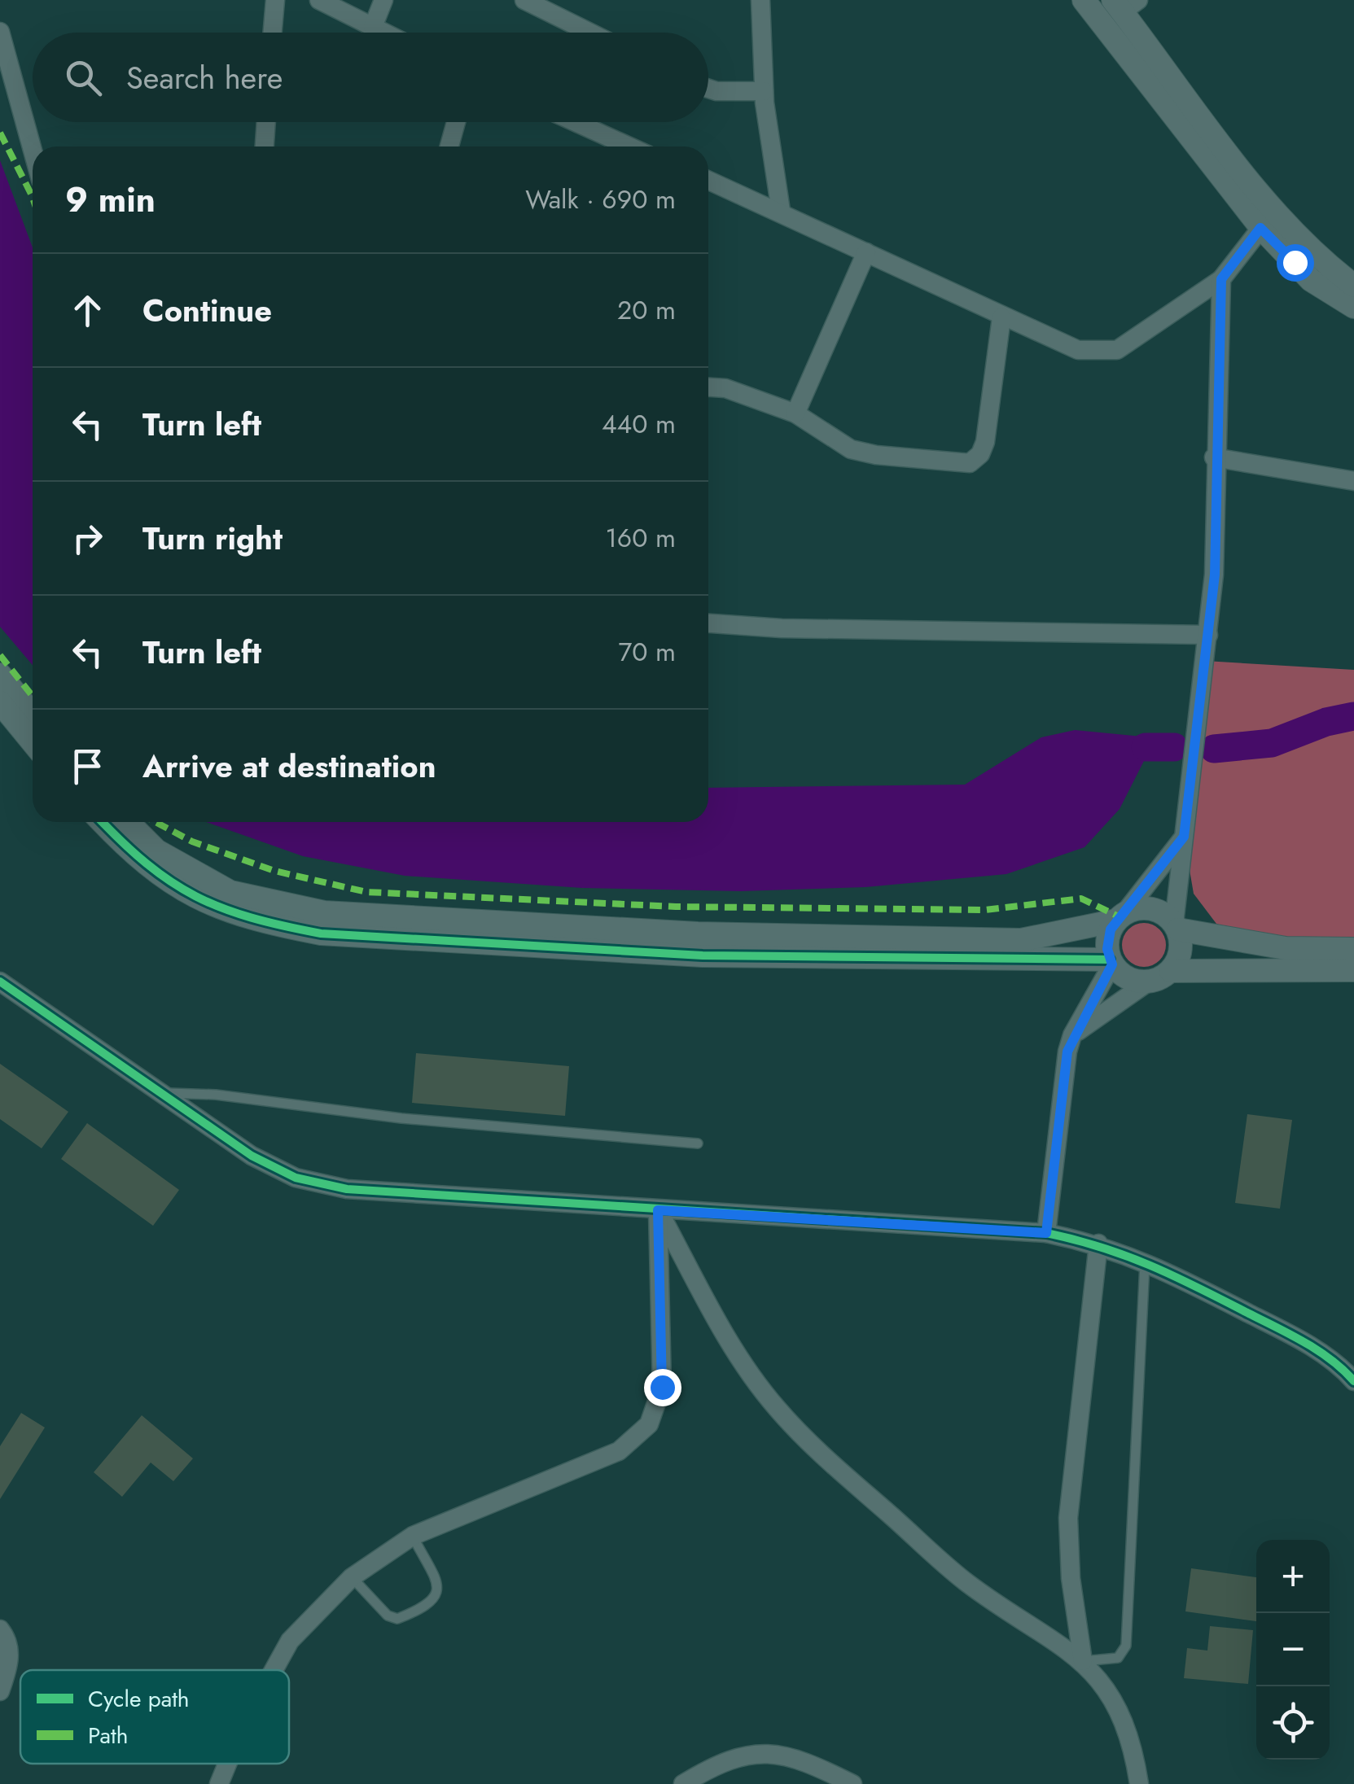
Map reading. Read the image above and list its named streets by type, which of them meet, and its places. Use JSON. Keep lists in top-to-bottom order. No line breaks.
{"legend":["Cycle path","Path"],"page":{"search":"Search here","heading":["9 min","Walk · 690 m"],"list":[["Continue","20 m"],["Turn left","440 m"],["Turn right","160 m"],["Turn left","70 m"],"Arrive at destination"],"map_buttons":["+","−"]}}
